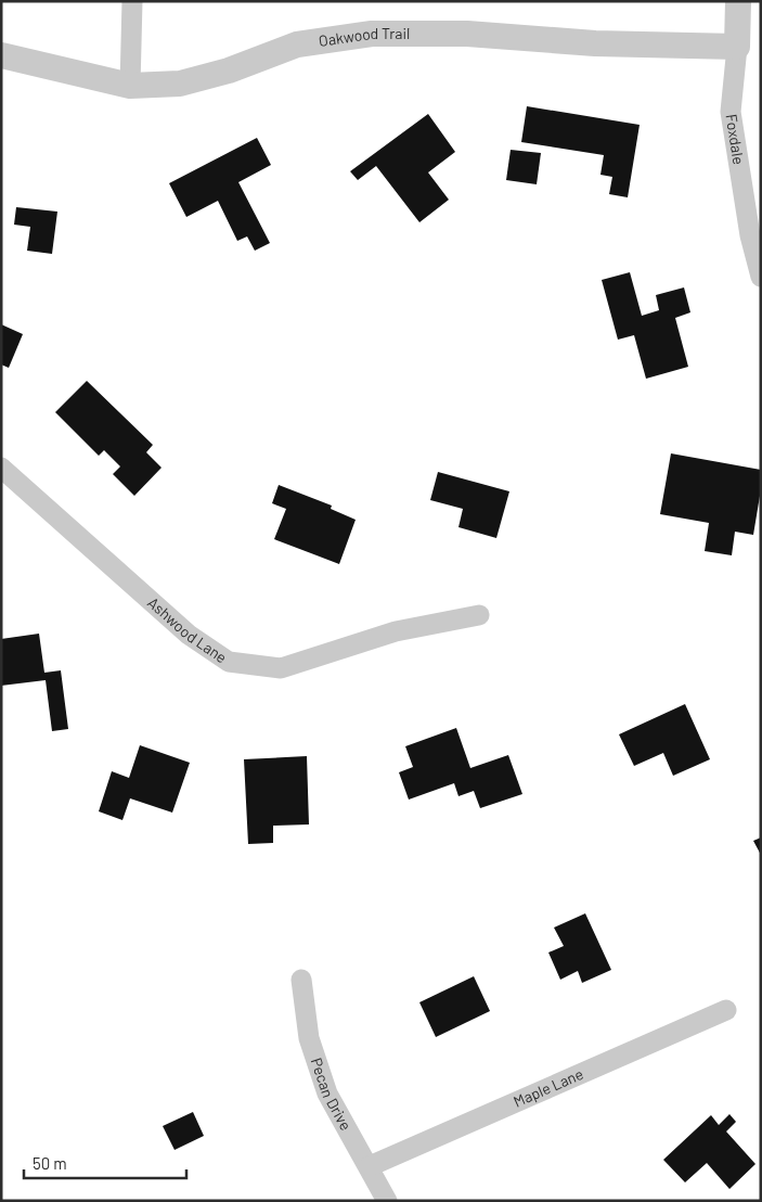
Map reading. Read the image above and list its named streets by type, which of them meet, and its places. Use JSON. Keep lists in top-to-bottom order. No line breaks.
{"streets":{"street":["Oakwood Trail","Foxdale","Ashwood Lane","Maple Lane","Pecan Drive"]},"crossings":[["Oakwood Trail","Foxdale"],["Maple Lane","Pecan Drive"]],"scale_bar":"50 m"}
